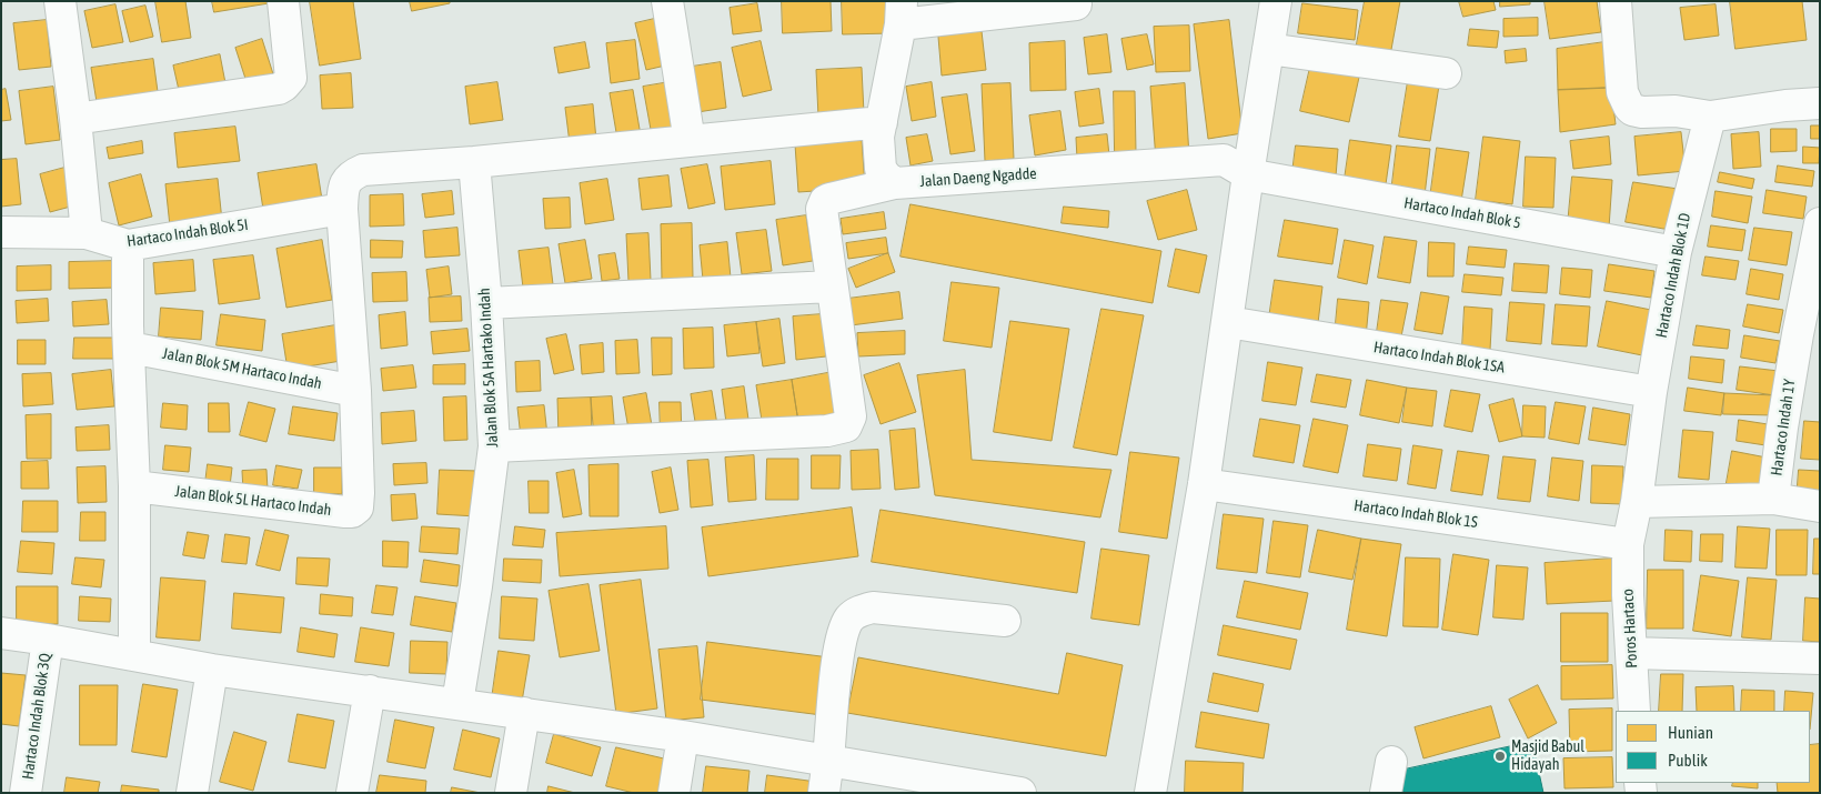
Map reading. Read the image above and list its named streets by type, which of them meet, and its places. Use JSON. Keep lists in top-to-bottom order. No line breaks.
{"streets":{"street":["Jalan Daeng Ngadde","Hartaco Indah Blok 5","Hartaco Indah Blok 5I","Hartaco Indah Blok 1D","Hartaco Indah Blok 1SA","Jalan Blok 5A Hartako Indah","Jalan Blok 5M Hartaco Indah","Hartaco Indah 1Y","Jalan Blok 5L Hartaco Indah","Hartaco Indah Blok 1S","Poros Hartaco","Hartaco Indah Blok 3Q"]},"crossings":[["Jalan Daeng Ngadde","Hartaco Indah Blok 5"],["Hartaco Indah Blok 5","Hartaco Indah Blok 1D"],["Hartaco Indah Blok 1D","Hartaco Indah Blok 1SA"],["Hartaco Indah Blok 1D","Hartaco Indah Blok 1S"],["Hartaco Indah Blok 1D","Poros Hartaco"],["Jalan Blok 5M Hartaco Indah","Jalan Blok 5L Hartaco Indah"],["Hartaco Indah Blok 1S","Poros Hartaco"]],"places":["Masjid Babul Hidayah"],"legend":["Hunian","Publik"]}
